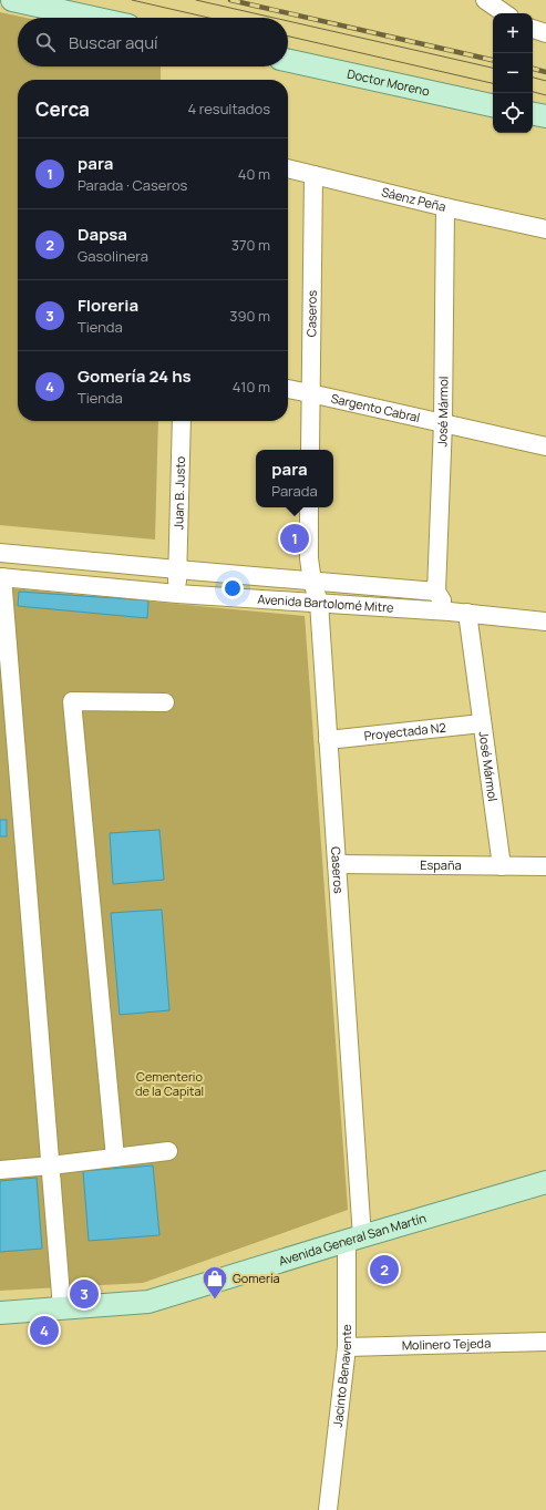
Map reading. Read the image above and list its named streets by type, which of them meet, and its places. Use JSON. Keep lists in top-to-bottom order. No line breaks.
{"streets":{"main road":["Doctor Moreno","Avenida General San Martín"],"street":["Sáenz Peña","Caseros","Sargento Cabral","José Mármol","Juan B. Justo","Avenida Bartolomé Mitre","Proyectada N2","España","Molinero Tejeda","Jacinto Benavente"]},"crossings":[["Sáenz Peña","Caseros"],["Sáenz Peña","José Mármol"],["Caseros","Sargento Cabral"],["Caseros","Avenida Bartolomé Mitre"],["Caseros","Proyectada N2"],["Caseros","España"],["Caseros","Avenida General San Martín"],["Caseros","Jacinto Benavente"],["Sargento Cabral","José Mármol"],["José Mármol","Avenida Bartolomé Mitre"],["José Mármol","Proyectada N2"],["José Mármol","España"],["Juan B. Justo","Avenida Bartolomé Mitre"],["Avenida General San Martín","Jacinto Benavente"],["Molinero Tejeda","Jacinto Benavente"]],"parks":["Cementerio de la Capital"],"places":{"shop":["Gomería"]},"page":{"map_buttons":["+","−"],"search":"Buscar aquí","heading":["Cerca","4 resultados"],"list":[{"mark":"1","name":"para","note":"Parada · Caseros","value":"40 m"},{"mark":"2","name":"Dapsa","note":"Gasolinera","value":"370 m"},{"mark":"3","name":"Floreria","note":"Tienda","value":"390 m"},{"mark":"4","name":"Gomería 24 hs","note":"Tienda","value":"410 m"}],"popup":["para","Parada"],"pins":["1","2","3","4"]}}
